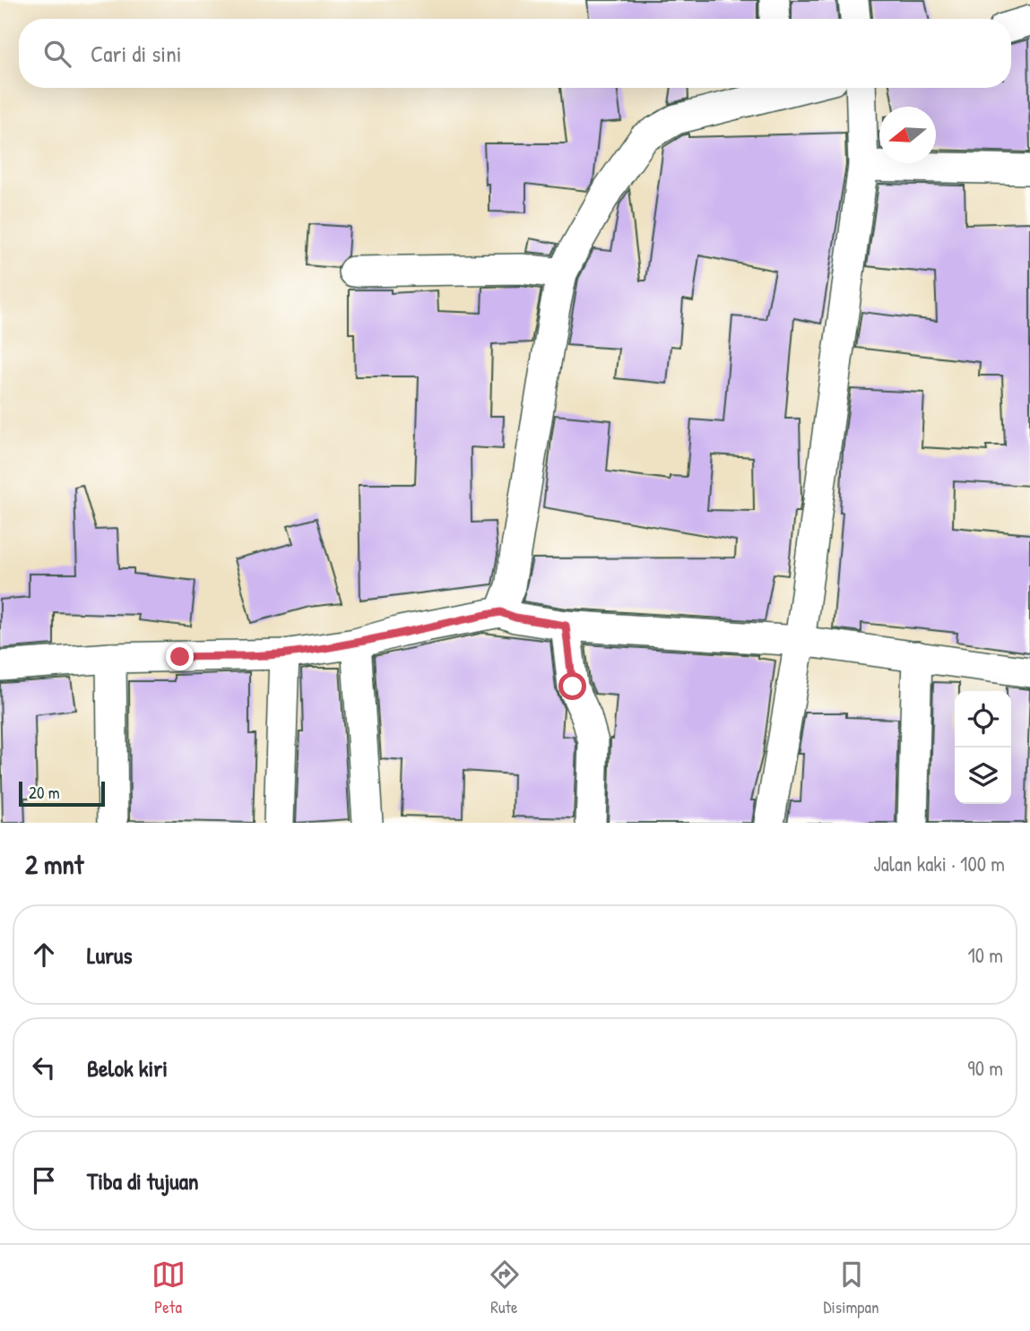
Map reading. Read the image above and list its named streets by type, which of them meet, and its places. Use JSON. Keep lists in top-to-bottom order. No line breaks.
{"scale_bar":"20 m","north":"left","page":{"search":"Cari di sini","scale":"20 m","heading":["2 mnt","Jalan kaki · 100 m"],"list":[["Lurus","10 m"],["Belok kiri","90 m"],"Tiba di tujuan"],"nav":["Peta","Rute","Disimpan"]}}
